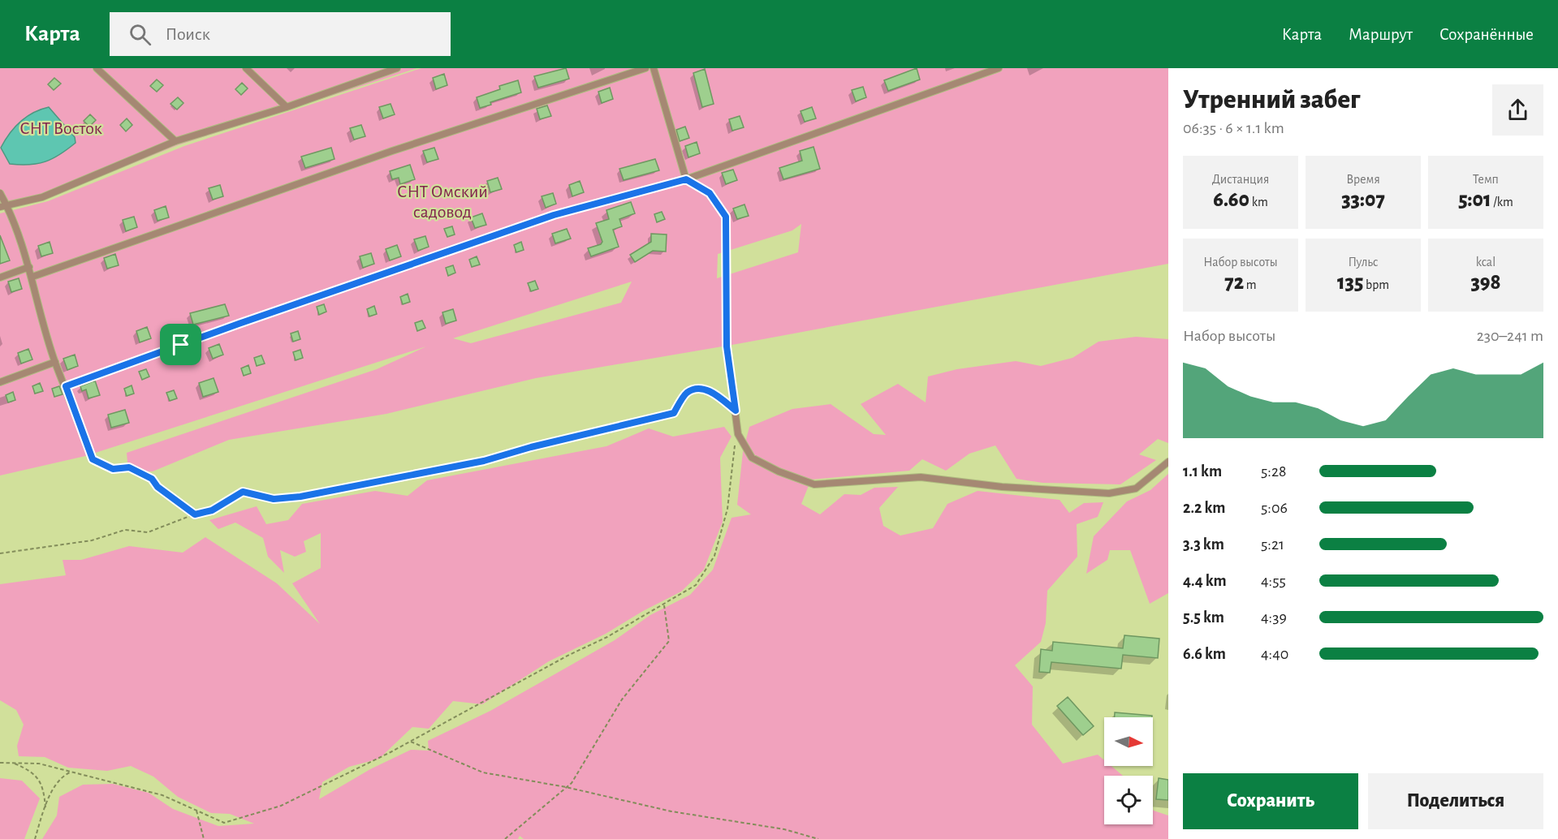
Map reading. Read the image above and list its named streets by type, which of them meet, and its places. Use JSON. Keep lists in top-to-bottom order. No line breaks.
{"parks":["СНТ Восток","СНТ Омский садовод"],"north":"right","page":{"header":"Карта","search":"Поиск","nav":["Карта","Маршрут","Сохранённые"],"heading":["Утренний забег","06:35 · 6 × 1.1 km"],"stats":[["Дистанция","6.60 km"],["Время","33:07"],["Темп","5:01 /km"],["Набор высоты","72 m"],["Пульс","135 bpm"],["kcal","398"]],"chart":["Набор высоты","230–241 m"],"list":[{"name":"1.1 km","note":"5:28"},{"name":"2.2 km","note":"5:06"},{"name":"3.3 km","note":"5:21"},{"name":"4.4 km","note":"4:55"},{"name":"5.5 km","note":"4:39"},{"name":"6.6 km","note":"4:40"}],"buttons":["Сохранить","Поделиться"]}}
